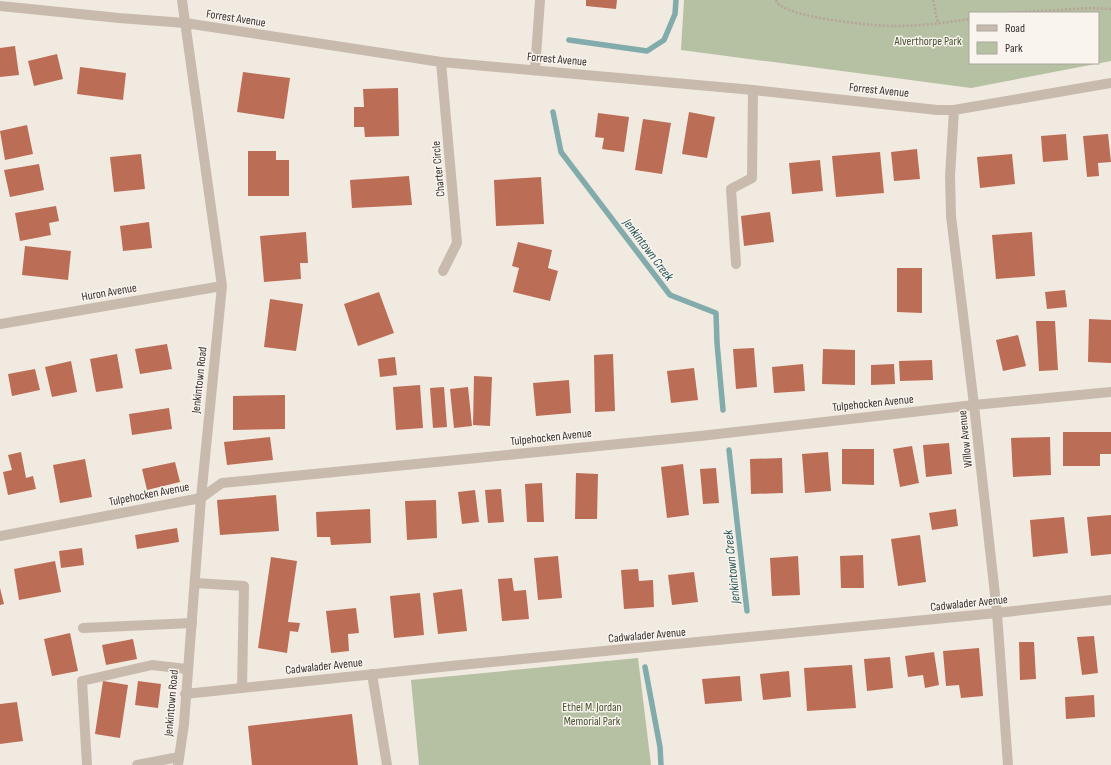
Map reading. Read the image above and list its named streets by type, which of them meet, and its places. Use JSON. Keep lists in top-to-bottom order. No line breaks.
{"streets":{"street":["Forrest Avenue","Charter Circle","Huron Avenue","Jenkintown Road","Tulpehocken Avenue","Willow Avenue","Cadwalader Avenue"]},"crossings":[["Forrest Avenue","Charter Circle"],["Forrest Avenue","Jenkintown Road"],["Forrest Avenue","Willow Avenue"],["Huron Avenue","Jenkintown Road"],["Jenkintown Road","Tulpehocken Avenue"],["Jenkintown Road","Cadwalader Avenue"],["Tulpehocken Avenue","Willow Avenue"],["Willow Avenue","Cadwalader Avenue"]],"water":["Jenkintown Creek"],"parks":["Alverthorpe Park","Ethel M. Jordan Memorial Park"],"legend":["Road","Park"]}
